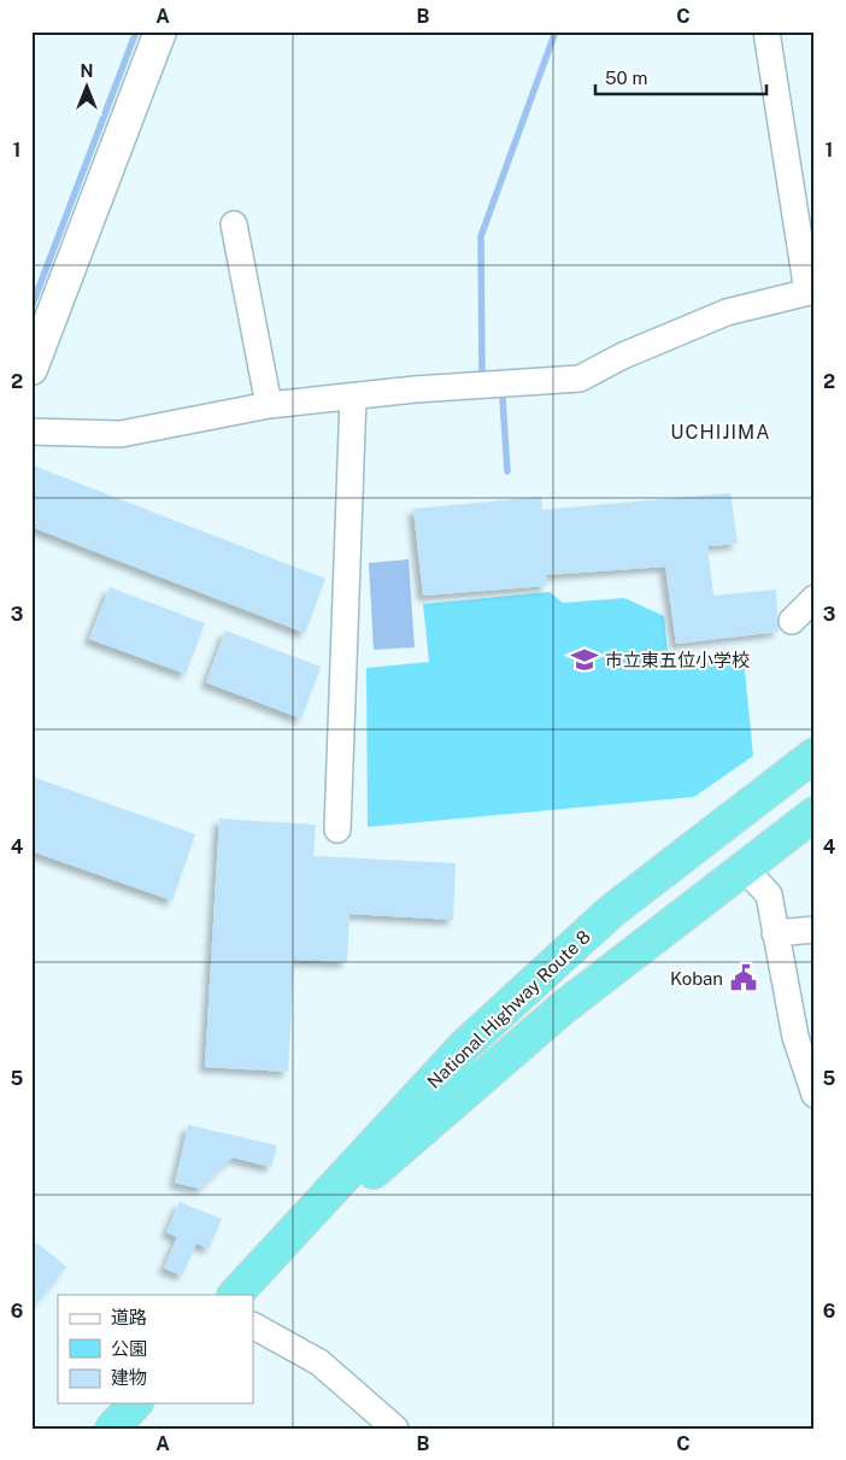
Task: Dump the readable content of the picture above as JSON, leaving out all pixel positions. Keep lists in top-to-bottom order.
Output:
{
  "streets": {
    "highway": ["National Highway Route 8"]
  },
  "districts": ["UCHIJIMA"],
  "places": {
    "school or university": ["市立東五位小学校"],
    "public building": ["Koban"]
  },
  "legend": ["道路", "公園", "建物"],
  "scale_bar": "50 m",
  "north": "top",
  "grid": {
    "columns": ["A", "B", "C"],
    "rows": [
      "1",
      "2",
      "3",
      "4",
      "5",
      "6"
    ]
  }
}
